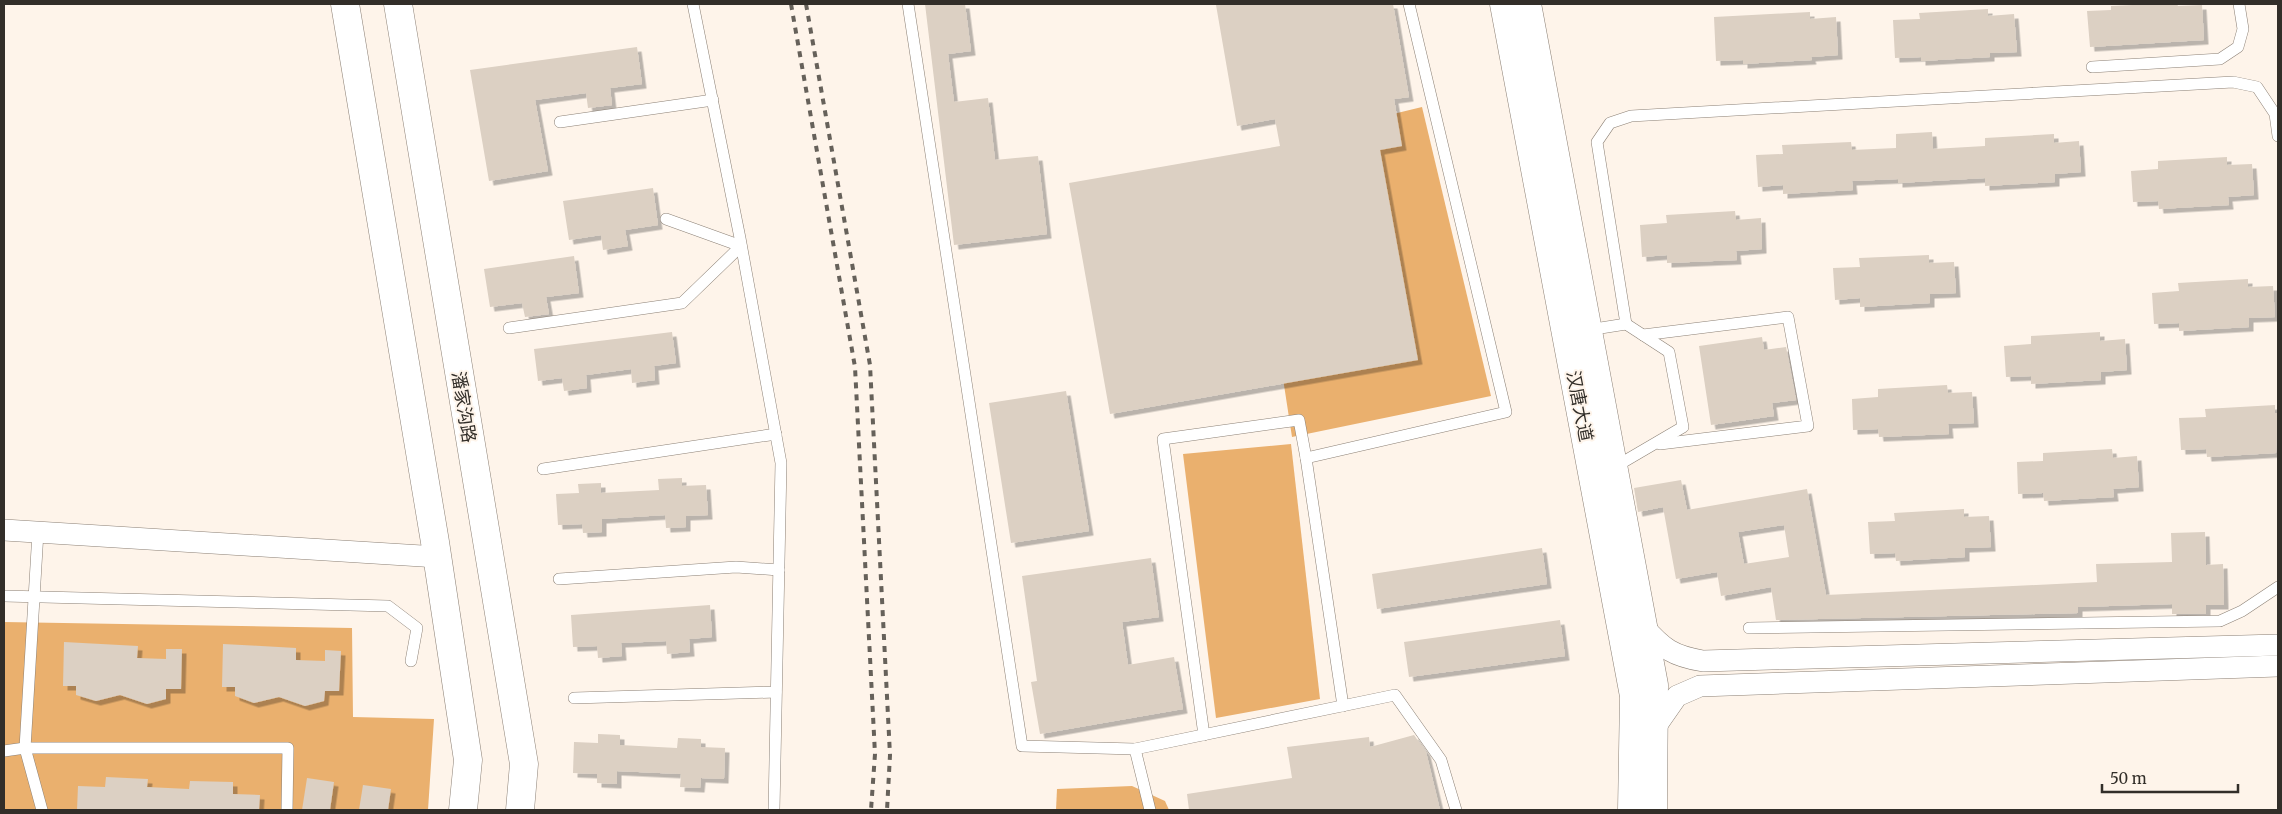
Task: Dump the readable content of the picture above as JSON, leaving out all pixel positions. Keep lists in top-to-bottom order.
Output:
{
  "streets": {
    "street": ["汉唐大道", "潘家沟路"]
  },
  "scale_bar": "50 m"
}
